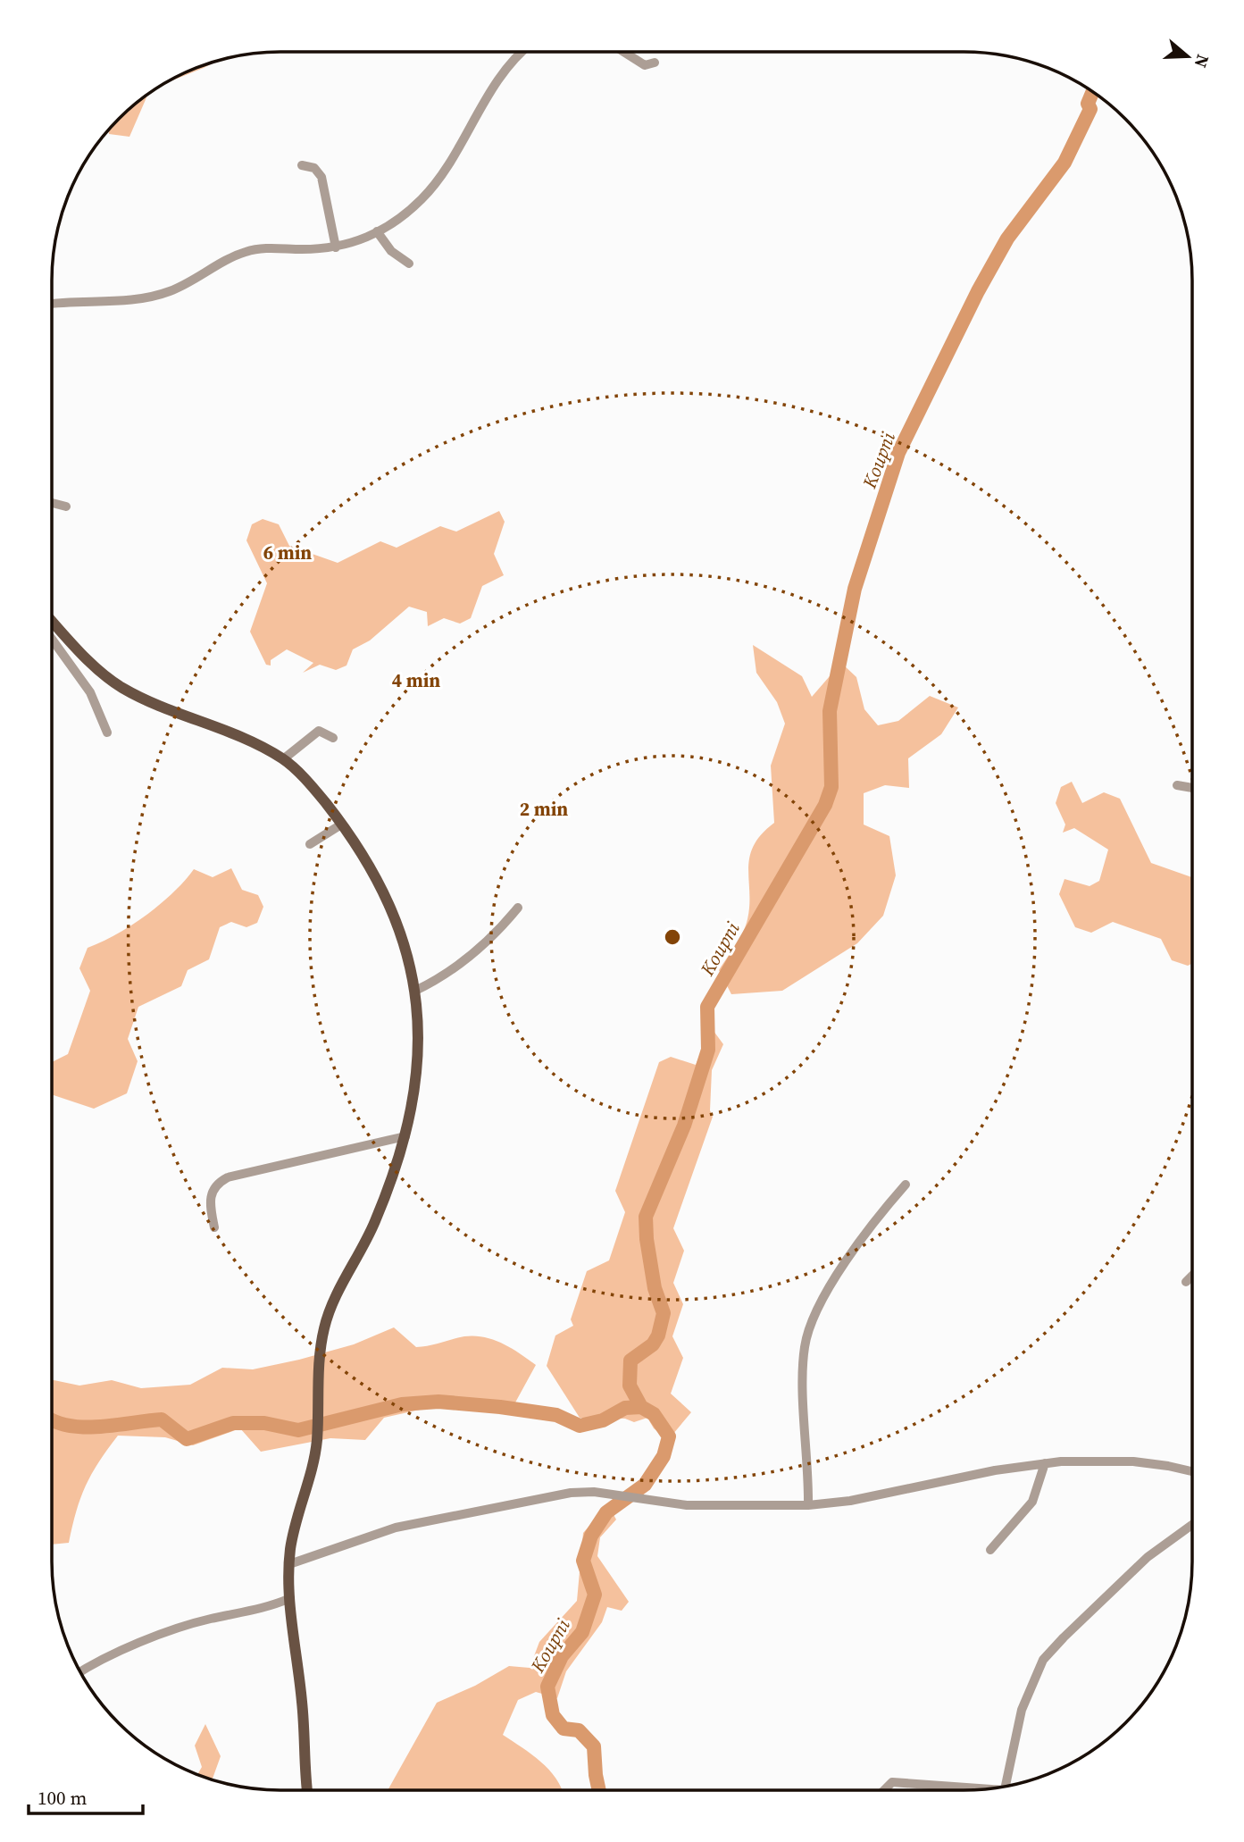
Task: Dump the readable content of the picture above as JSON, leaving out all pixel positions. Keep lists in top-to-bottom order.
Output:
{
  "water": ["Koupni"],
  "scale_bar": "100 m",
  "north": "right",
  "rings": ["6 min", "4 min", "2 min"]
}
